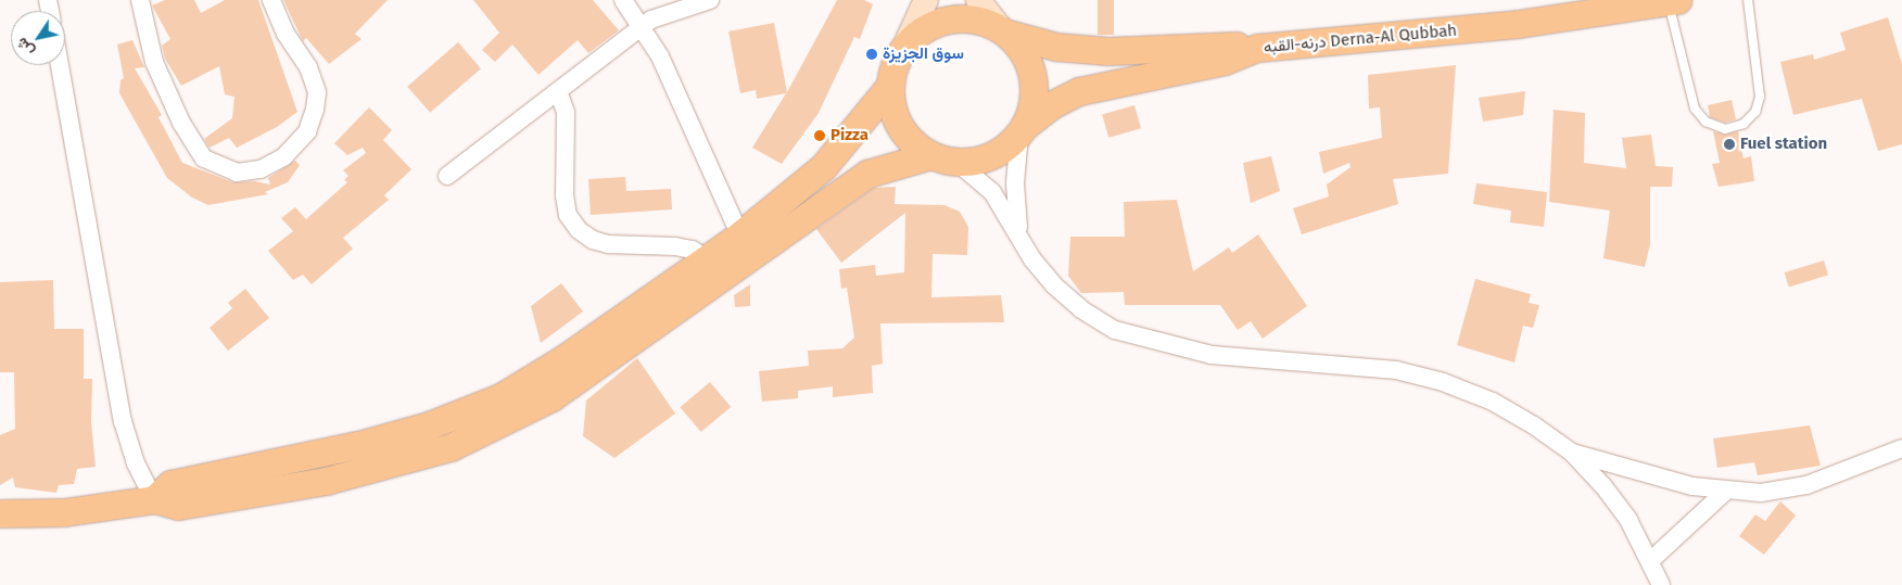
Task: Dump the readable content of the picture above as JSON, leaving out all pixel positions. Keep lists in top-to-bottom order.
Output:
{
  "streets": {
    "main road": ["درنه-القبه Derna-Al Qubbah"]
  },
  "places": ["سوق الجزيزة", "Pizza", "Fuel station"],
  "north": "bottom left"
}
